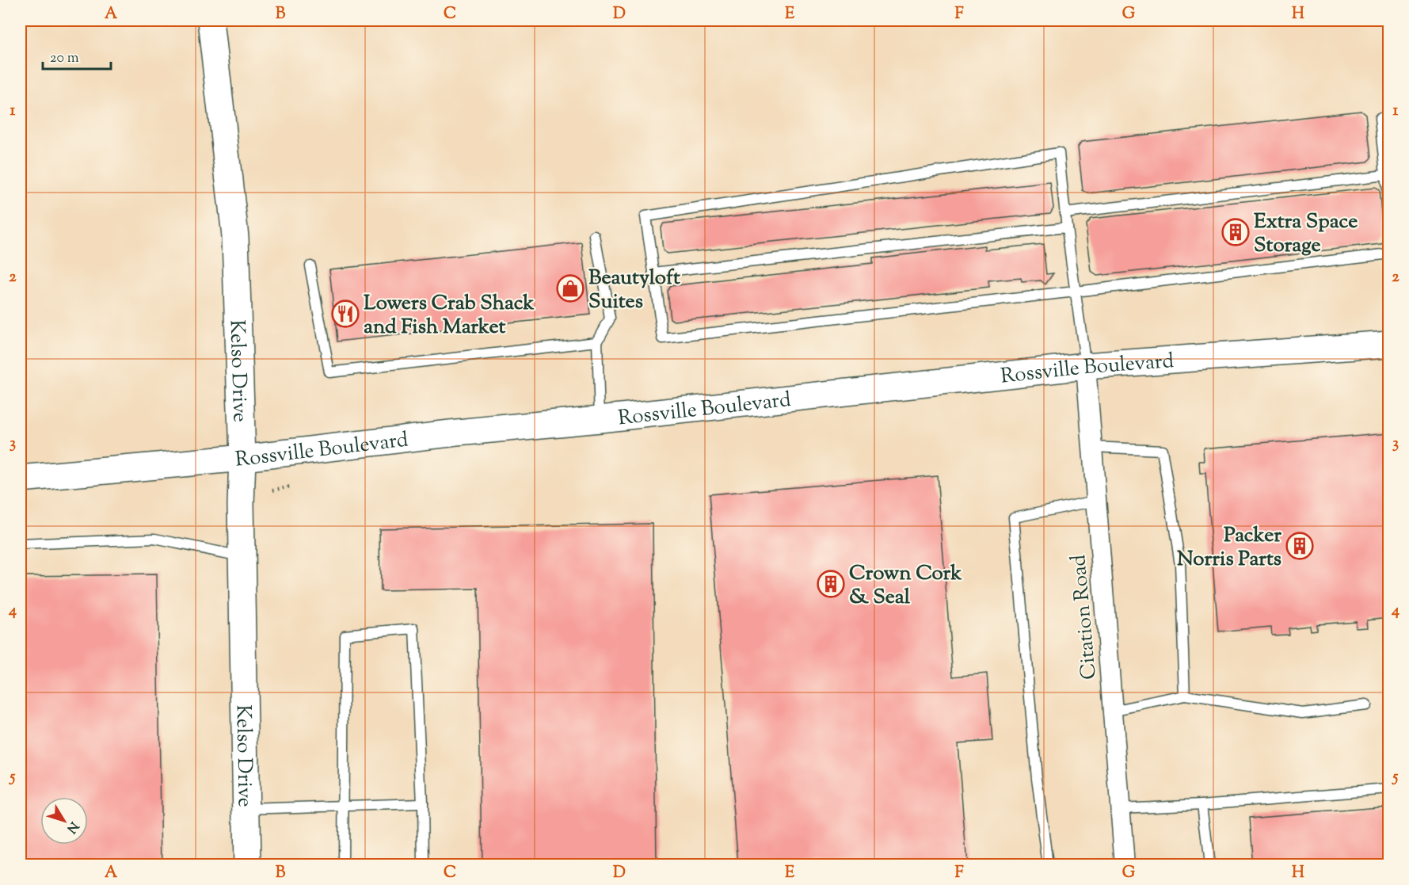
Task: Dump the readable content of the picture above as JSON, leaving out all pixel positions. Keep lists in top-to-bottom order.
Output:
{
  "streets": {
    "main road": ["Rossville Boulevard", "Kelso Drive"],
    "street": ["Citation Road"]
  },
  "crossings": [
    ["Rossville Boulevard", "Kelso Drive"],
    ["Rossville Boulevard", "Citation Road"]
  ],
  "places": {
    "building": ["Extra Space Storage", "Packer Norris Parts", "Crown Cork & Seal"],
    "shop": ["Beautyloft Suites"],
    "restaurant": ["Lowers Crab Shack and Fish Market"]
  },
  "scale_bar": "20 m",
  "north": "bottom right",
  "grid": {
    "columns": [
      "A",
      "B",
      "C",
      "D",
      "E",
      "F",
      "G",
      "H"
    ],
    "rows": [
      "1",
      "2",
      "3",
      "4",
      "5"
    ]
  }
}
